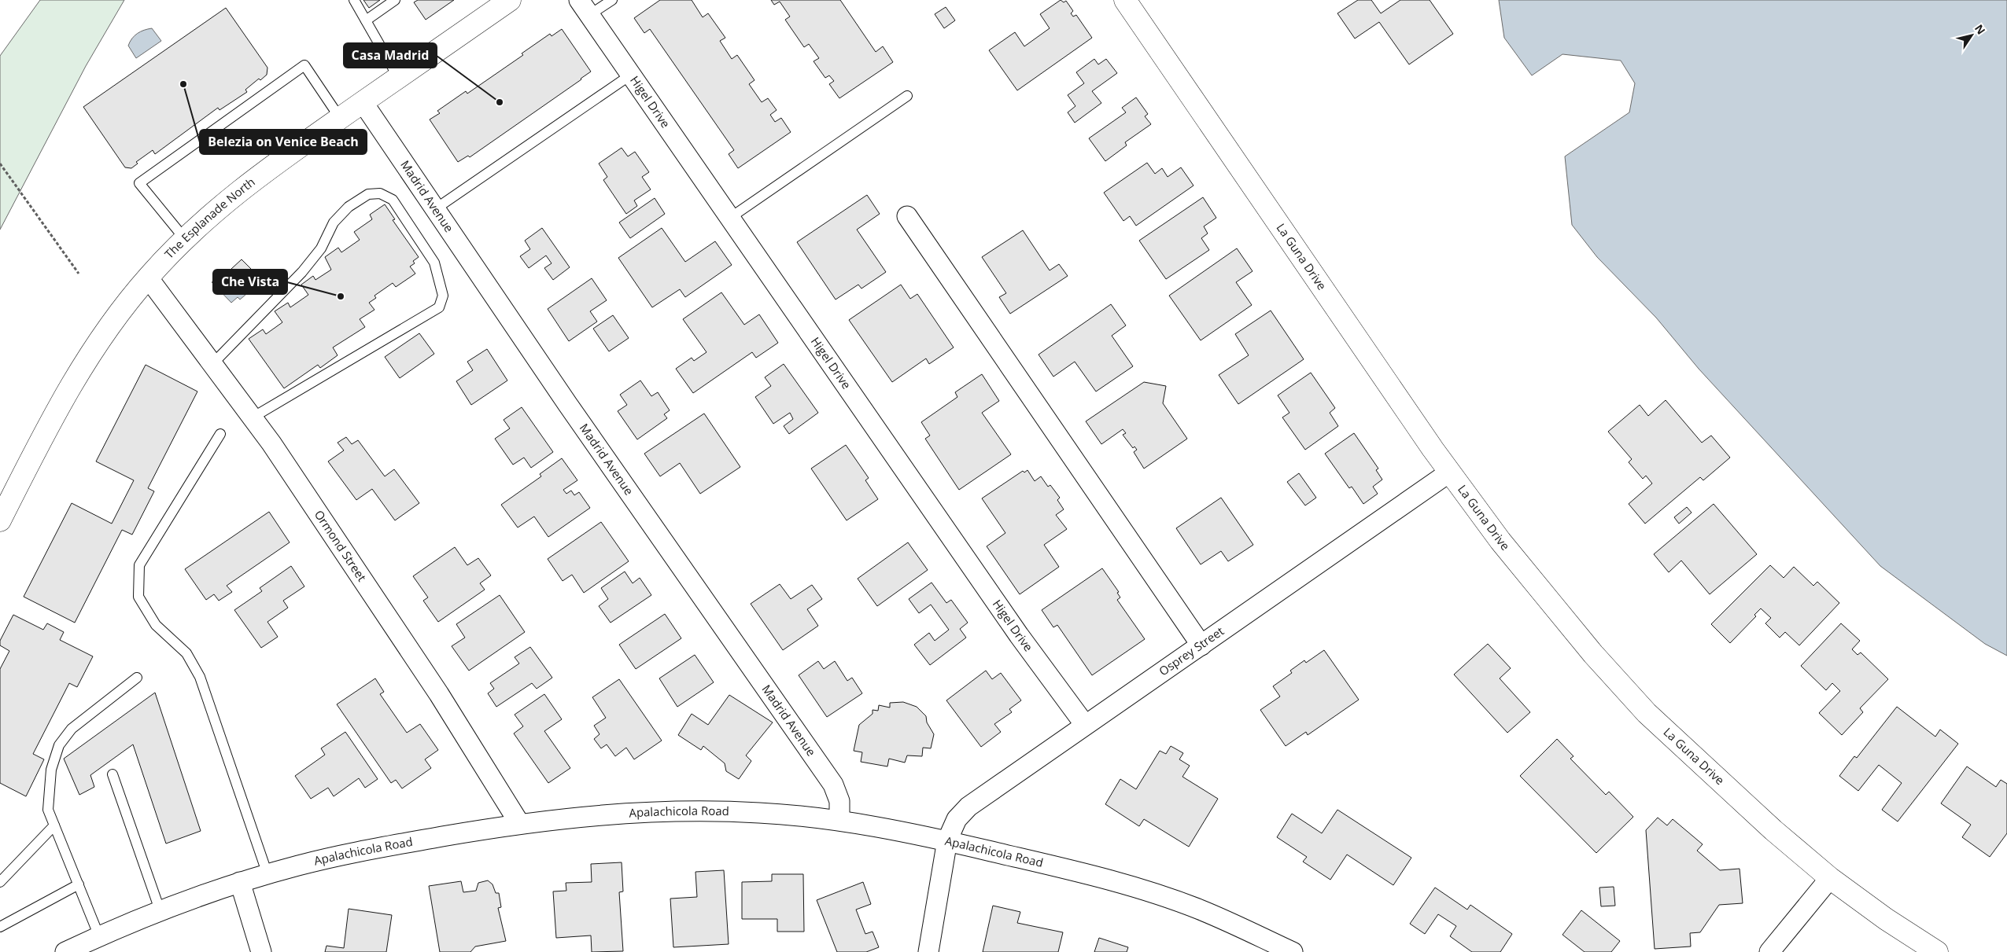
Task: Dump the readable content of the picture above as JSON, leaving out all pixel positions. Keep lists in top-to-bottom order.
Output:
{
  "streets": {
    "street": [
      "Higel Drive",
      "Madrid Avenue",
      "The Esplanade North",
      "La Guna Drive",
      "Ormond Street",
      "Osprey Street",
      "Apalachicola Road"
    ]
  },
  "crossings": [
    ["Higel Drive", "Osprey Street"],
    ["Madrid Avenue", "The Esplanade North"],
    ["Madrid Avenue", "Apalachicola Road"],
    ["The Esplanade North", "Ormond Street"],
    ["La Guna Drive", "Osprey Street"],
    ["Ormond Street", "Apalachicola Road"],
    ["Osprey Street", "Apalachicola Road"]
  ],
  "places": ["Belezia on Venice Beach", "Casa Madrid", "Che Vista"],
  "north": "top right"
}
